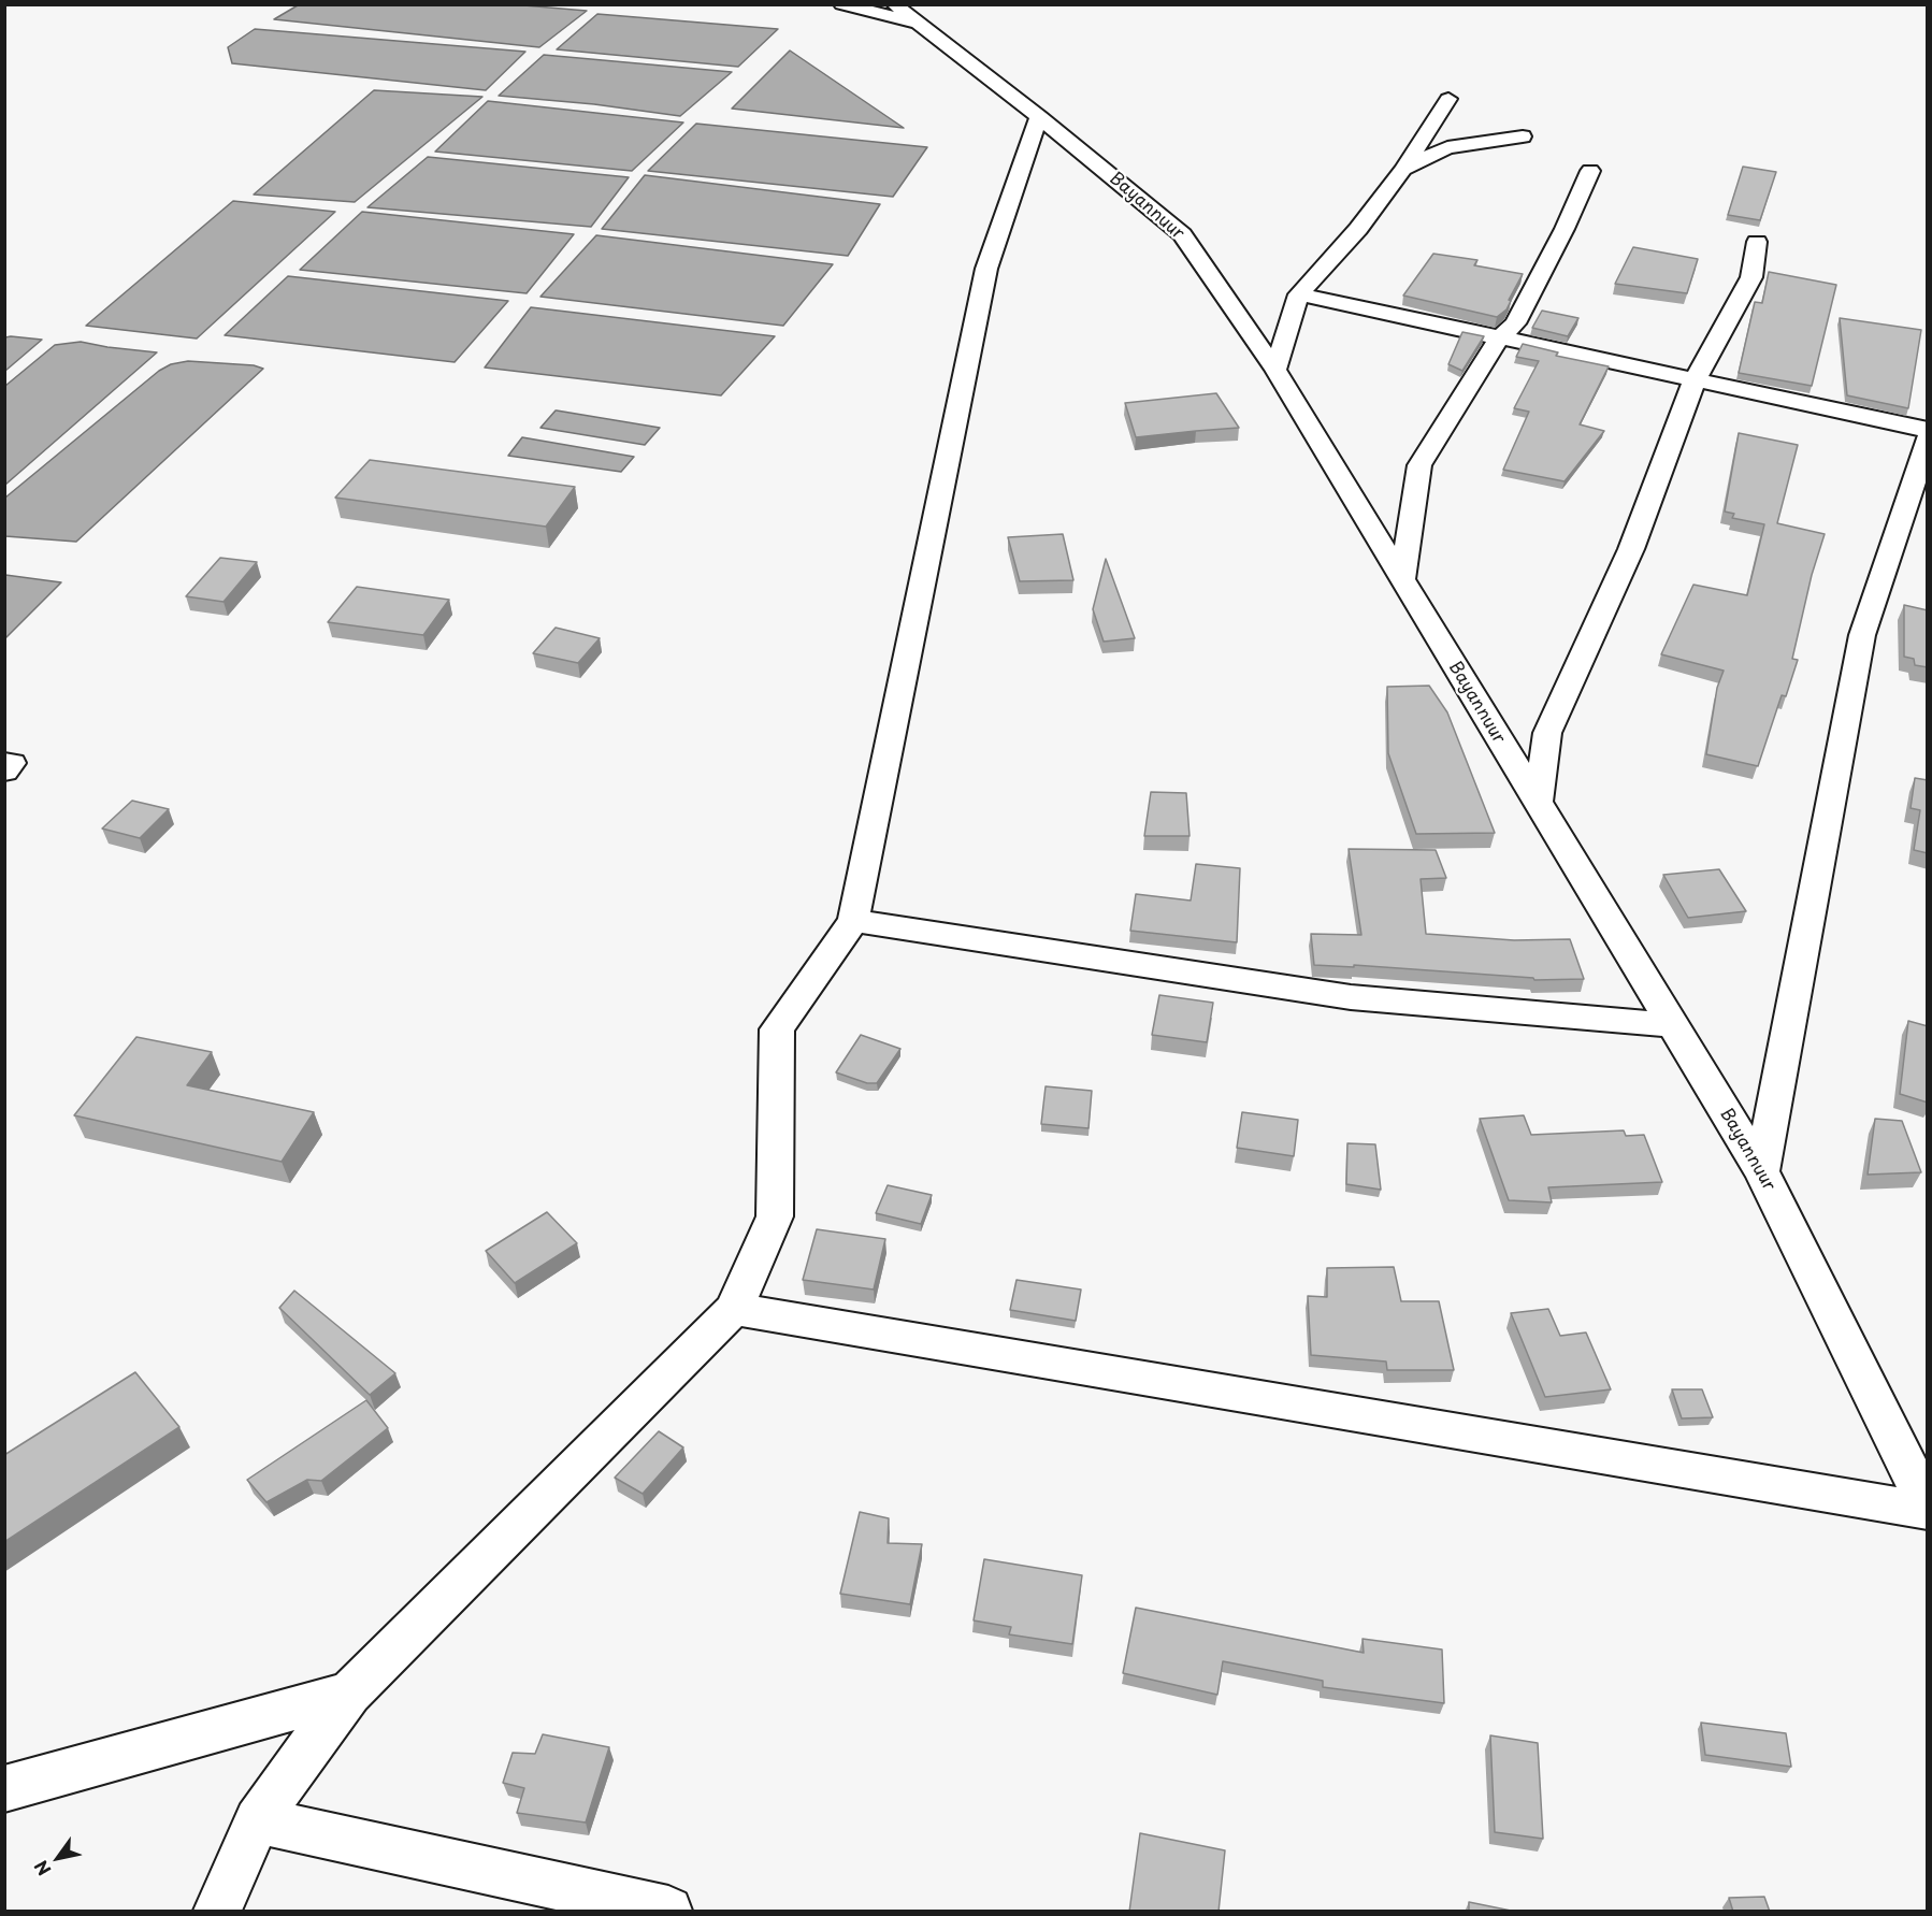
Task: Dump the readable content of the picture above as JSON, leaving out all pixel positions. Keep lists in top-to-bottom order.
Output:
{
  "streets": {
    "street": ["Bayannuur"]
  },
  "north": "bottom left"
}
